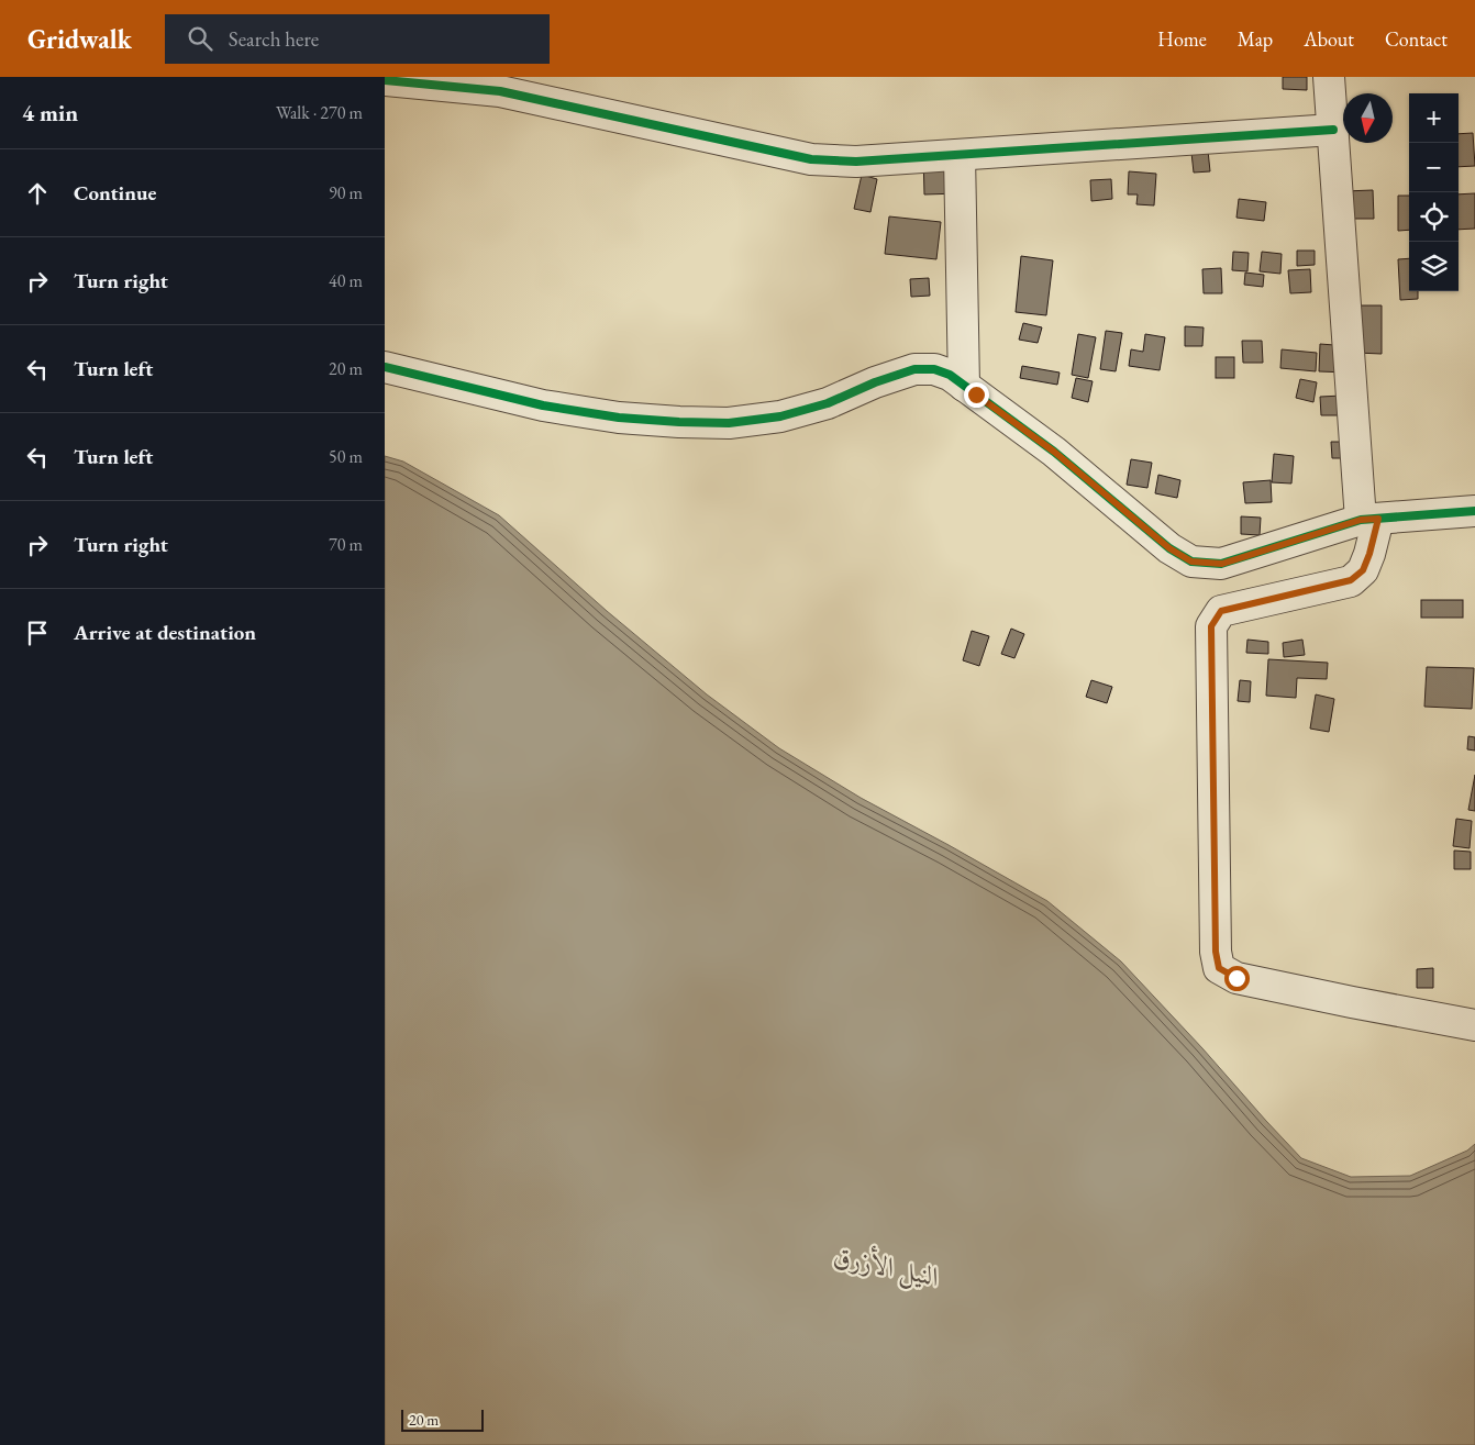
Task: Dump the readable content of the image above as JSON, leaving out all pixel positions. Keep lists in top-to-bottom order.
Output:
{
  "water": ["النيل الأزرق"],
  "scale_bar": "20 m",
  "north": "bottom",
  "page": {
    "header": "Gridwalk",
    "search": "Search here",
    "nav": [
      "Home",
      "Map",
      "About",
      "Contact"
    ],
    "heading": ["4 min", "Walk · 270 m"],
    "map_buttons": ["+", "−"],
    "list": [
      ["Continue", "90 m"],
      ["Turn right", "40 m"],
      ["Turn left", "20 m"],
      ["Turn left", "50 m"],
      ["Turn right", "70 m"],
      "Arrive at destination"
    ],
    "scale": "20 m"
  }
}
